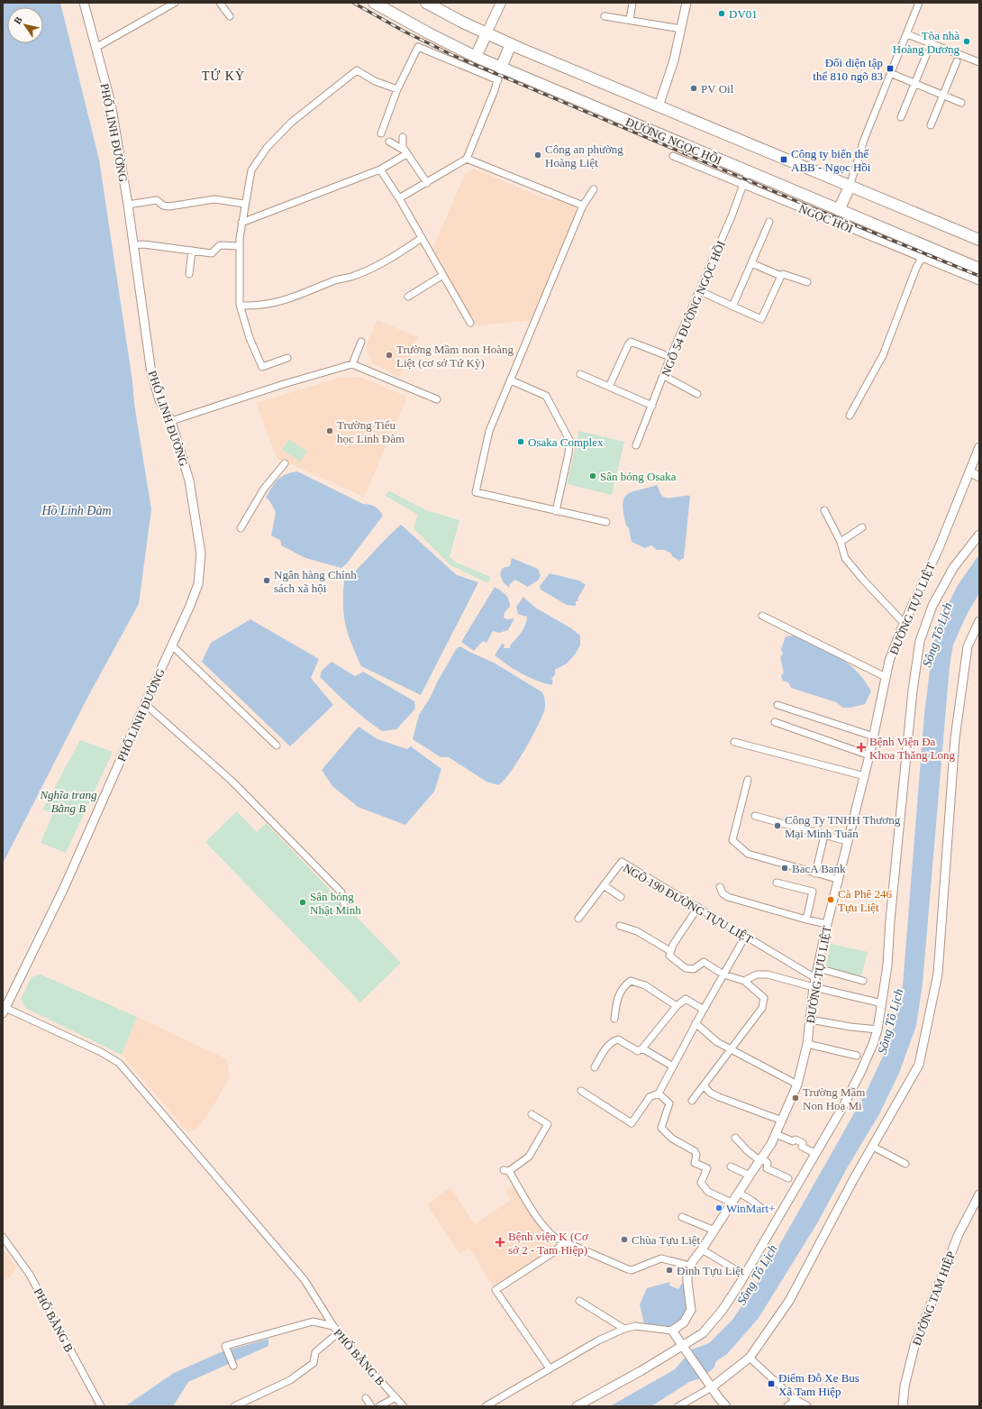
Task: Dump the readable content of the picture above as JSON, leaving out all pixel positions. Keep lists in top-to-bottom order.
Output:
{
  "streets": {
    "highway": ["ĐƯỜNG NGỌC HỒI"],
    "street": [
      "PHỐ LINH ĐƯỜNG",
      "NGỌC HỒI",
      "NGÕ 54 ĐƯỜNG NGỌC HỒI",
      "ĐƯỜNG TỰU LIỆT",
      "NGÕ 190 ĐƯỜNG TỰU LIỆT",
      "ĐƯỜNG TAM HIỆP",
      "PHỐ BẰNG B"
    ]
  },
  "crossings": [
    ["ĐƯỜNG NGỌC HỒI", "NGÕ 54 ĐƯỜNG NGỌC HỒI"],
    ["NGỌC HỒI", "NGÕ 54 ĐƯỜNG NGỌC HỒI"],
    ["ĐƯỜNG TỰU LIỆT", "NGÕ 190 ĐƯỜNG TỰU LIỆT"]
  ],
  "districts": ["TỨ KỲ"],
  "water": ["Hồ Linh Đàm", "Sông Tô Lịch"],
  "parks": ["Nghĩa trang Bằng B"],
  "places": {
    "other": [
      "DV01",
      "Tòa nhà Hoàng Dương",
      "PV Oil",
      "Công an phường Hoàng Liệt",
      "Trường Mầm non Hoàng Liệt (cơ sở Tứ Kỳ)",
      "Trường Tiểu học Linh Đàm",
      "Osaka Complex",
      "Sân bóng Osaka",
      "Ngân hàng Chính sách xã hội",
      "Công Ty TNHH Thương Mại Minh Tuấn",
      "BacA Bank",
      "Cà Phê 246 Tựu Liệt",
      "Sân bóng Nhật Minh",
      "Trường Mầm Non Hoạ Mi",
      "WinMart+",
      "Chùa Tựu Liệt",
      "Đình Tựu Liệt"
    ],
    "transit": ["Đối diện tập thể 810 ngõ 83", "Công ty biến thế ABB - Ngọc Hồi", "Điểm Đỗ Xe Bus Xã Tam Hiệp"],
    "health": ["Bệnh Viện Đa Khoa Thăng Long", "Bệnh viện K (Cơ sở 2 - Tam Hiệp)"]
  },
  "north": "top left"
}
